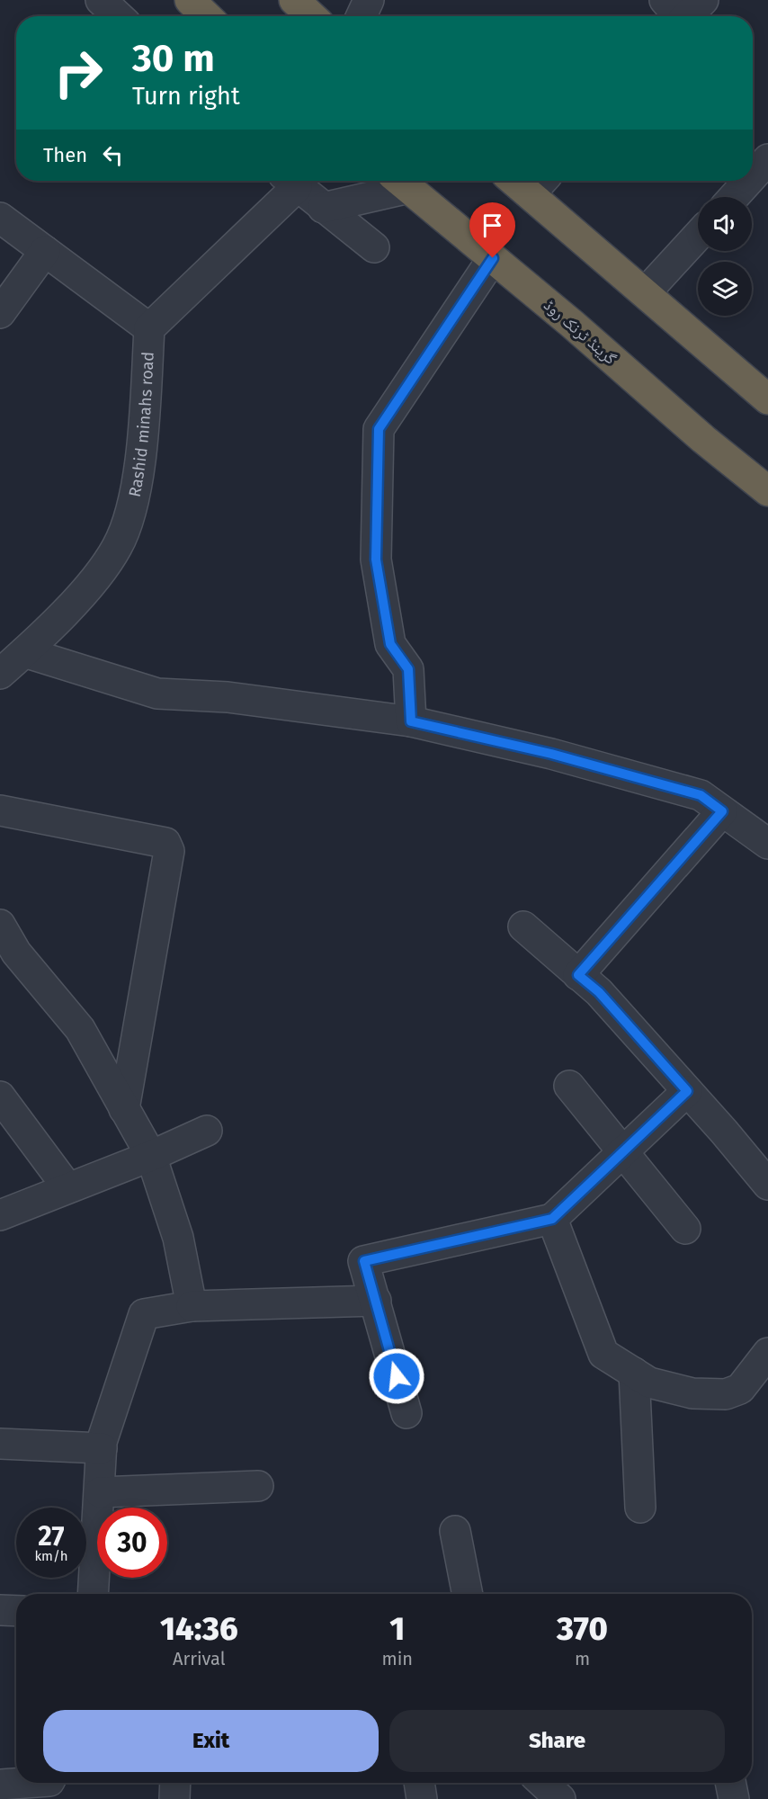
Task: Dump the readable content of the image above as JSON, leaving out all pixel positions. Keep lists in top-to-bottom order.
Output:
{
  "streets": {
    "highway": ["گرینڈ ٹرنک روڈ"],
    "street": ["Rashid minahs road"]
  },
  "page": {
    "turn": ["30 m", "Turn right"],
    "then": "Then",
    "speed": "27 km/h",
    "limit": "30",
    "eta": [
      "14:36",
      "Arrival",
      "1",
      "min",
      "370",
      "m"
    ],
    "buttons": ["Exit", "Share"]
  }
}
